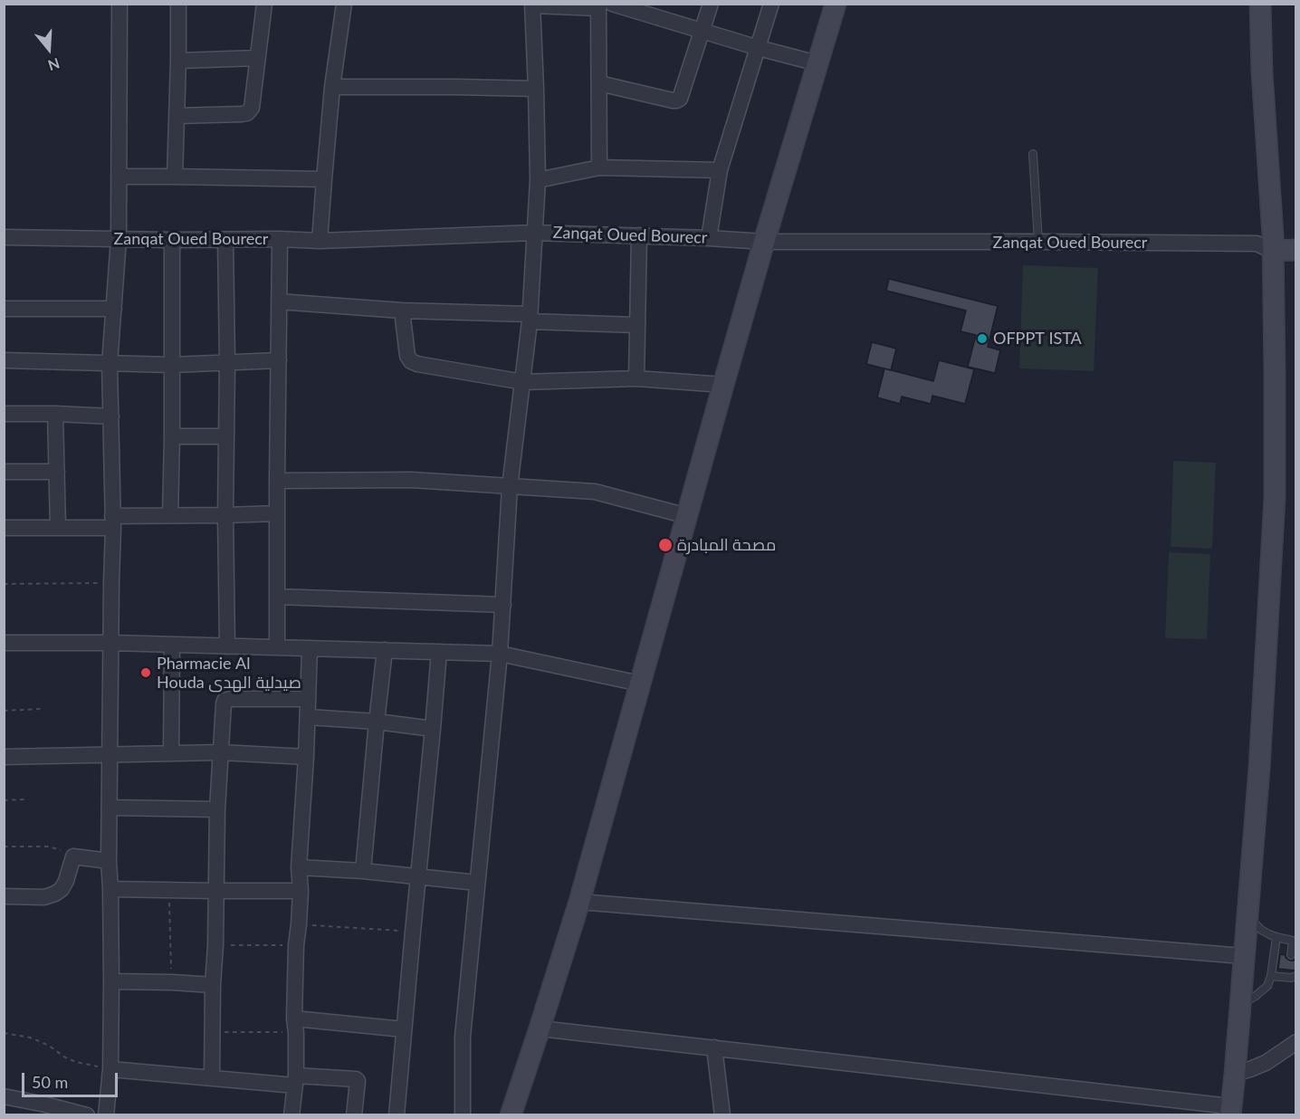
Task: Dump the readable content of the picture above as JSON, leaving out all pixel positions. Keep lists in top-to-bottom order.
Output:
{
  "streets": {
    "street": ["Zanqat Oued Bourecr"]
  },
  "places": ["OFPPT ISTA", "مصحة المبادرة", "Pharmacie Al Houda صيدلية الهدى"],
  "scale_bar": "50 m",
  "north": "bottom"
}
